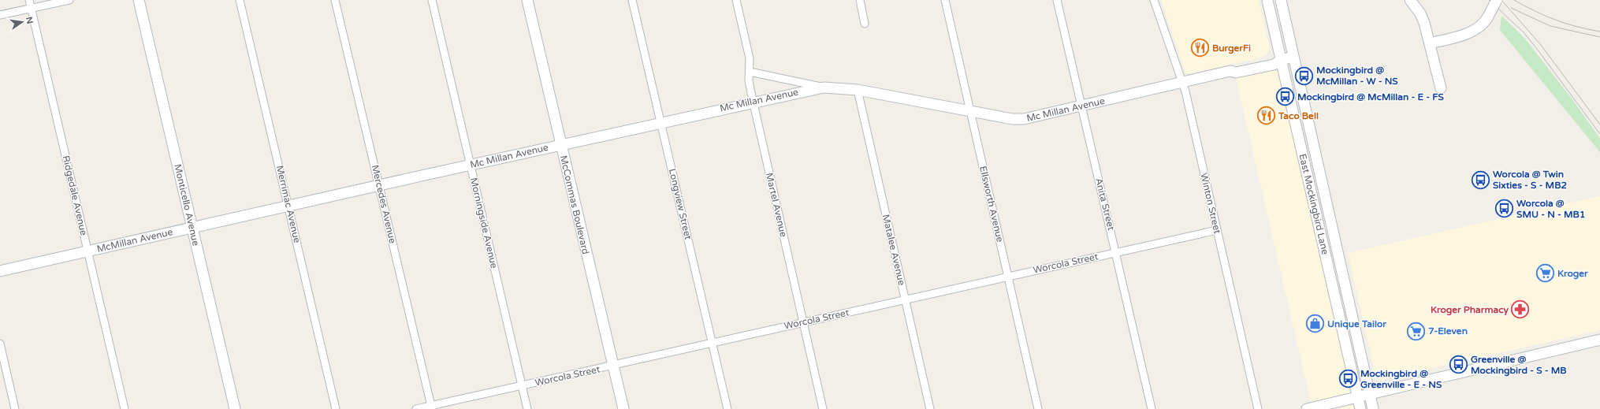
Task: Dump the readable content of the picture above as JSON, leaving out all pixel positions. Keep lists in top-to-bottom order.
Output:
{
  "streets": {
    "street": [
      "Mc Millan Avenue",
      "Ridgedale Avenue",
      "Winton Street",
      "Merrimac Avenue",
      "Mercedes Avenue",
      "Longview Street",
      "Ellsworth Avenue",
      "Anita Street",
      "East Mockingbird Lane",
      "Monticello Avenue",
      "McCommas Boulevard",
      "Martel Avenue",
      "Morningside Avenue",
      "McMillan Avenue",
      "Matalee Avenue",
      "Worcola Street"
    ]
  },
  "crossings": [
    ["Mc Millan Avenue", "Winton Street"],
    ["Mc Millan Avenue", "Merrimac Avenue"],
    ["Mc Millan Avenue", "Mercedes Avenue"],
    ["Mc Millan Avenue", "Longview Street"],
    ["Mc Millan Avenue", "Ellsworth Avenue"],
    ["Mc Millan Avenue", "Anita Street"],
    ["Mc Millan Avenue", "East Mockingbird Lane"],
    ["Mc Millan Avenue", "McCommas Boulevard"],
    ["Mc Millan Avenue", "Martel Avenue"],
    ["Mc Millan Avenue", "Morningside Avenue"],
    ["Mc Millan Avenue", "McMillan Avenue"],
    ["Mc Millan Avenue", "Matalee Avenue"],
    ["Ridgedale Avenue", "McMillan Avenue"],
    ["Winton Street", "Worcola Street"],
    ["Merrimac Avenue", "McMillan Avenue"],
    ["Mercedes Avenue", "Worcola Street"],
    ["Longview Street", "Worcola Street"],
    ["Ellsworth Avenue", "Worcola Street"],
    ["Anita Street", "Worcola Street"],
    ["Monticello Avenue", "McMillan Avenue"],
    ["McCommas Boulevard", "Worcola Street"],
    ["Martel Avenue", "Worcola Street"],
    ["Morningside Avenue", "Worcola Street"],
    ["Matalee Avenue", "Worcola Street"]
  ],
  "places": {
    "restaurant": ["BurgerFi", "Taco Bell"],
    "bus stop": [
      "Mockingbird @ McMillan - W - NS",
      "Mockingbird @ McMillan - E - FS",
      "Worcola @ Twin Sixties - S - MB2",
      "Worcola @ SMU - N - MB1",
      "Greenville @ Mockingbird - S - MB",
      "Mockingbird @ Greenville - E - NS"
    ],
    "supermarket": ["Kroger", "7-Eleven"],
    "pharmacy": ["Kroger Pharmacy"],
    "shop": ["Unique Tailor"]
  },
  "north": "right"
}
